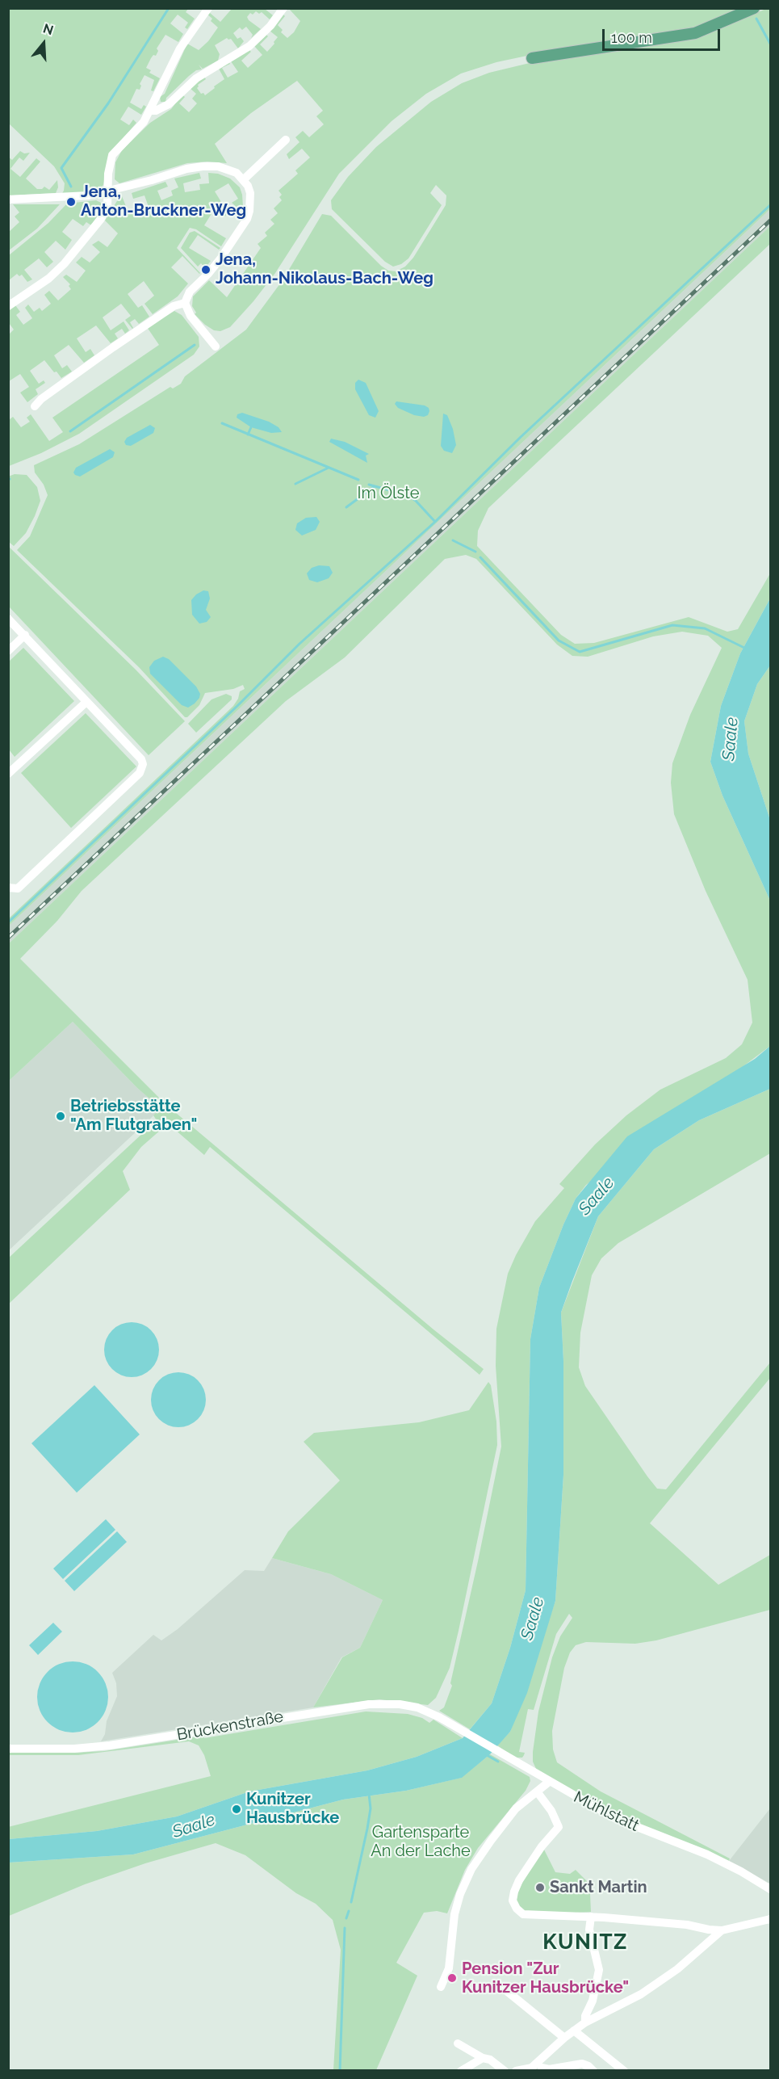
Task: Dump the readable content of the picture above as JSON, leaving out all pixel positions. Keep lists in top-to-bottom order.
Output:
{
  "streets": {
    "street": ["Brückenstraße", "Mühlstatt"]
  },
  "crossings": [
    ["Brückenstraße", "Mühlstatt"]
  ],
  "districts": ["KUNITZ"],
  "water": ["Saale"],
  "parks": ["Im Ölste", "Gartensparte An der Lache"],
  "places": [
    "Jena, Anton-Bruckner-Weg",
    "Jena, Johann-Nikolaus-Bach-Weg",
    "Betriebsstätte \"Am Flutgraben\"",
    "Kunitzer Hausbrücke",
    "Sankt Martin",
    "Pension \"Zur Kunitzer Hausbrücke\""
  ],
  "scale_bar": "100 m",
  "north": "top"
}
